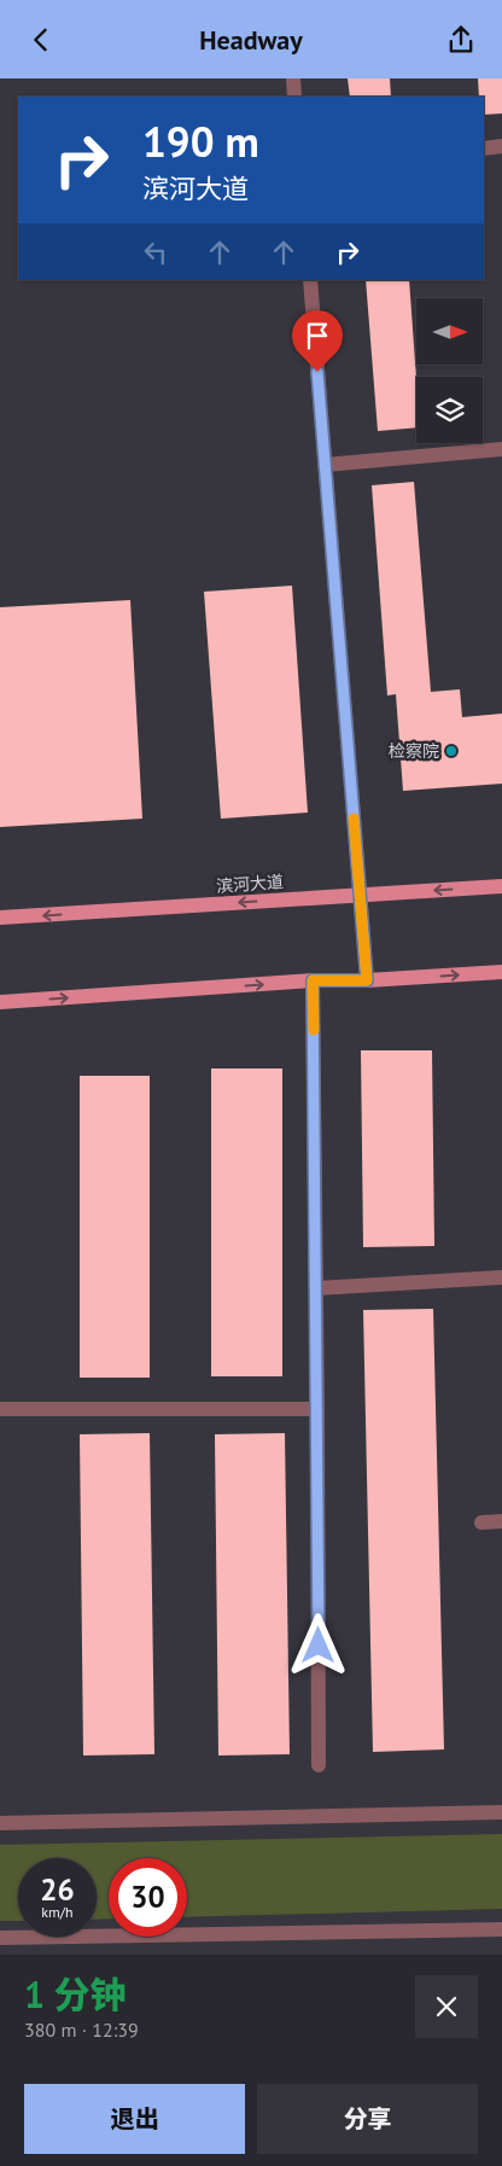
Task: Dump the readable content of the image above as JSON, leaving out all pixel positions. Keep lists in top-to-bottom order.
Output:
{
  "streets": {
    "main road": ["滨河大道"]
  },
  "places": ["检察院"],
  "north": "right",
  "page": {
    "header": "Headway",
    "turn": ["190 m", "滨河大道"],
    "speed": "26 km/h",
    "limit": "30",
    "heading": ["1 分钟", "380 m · 12:39"],
    "buttons": ["退出", "分享"]
  }
}
